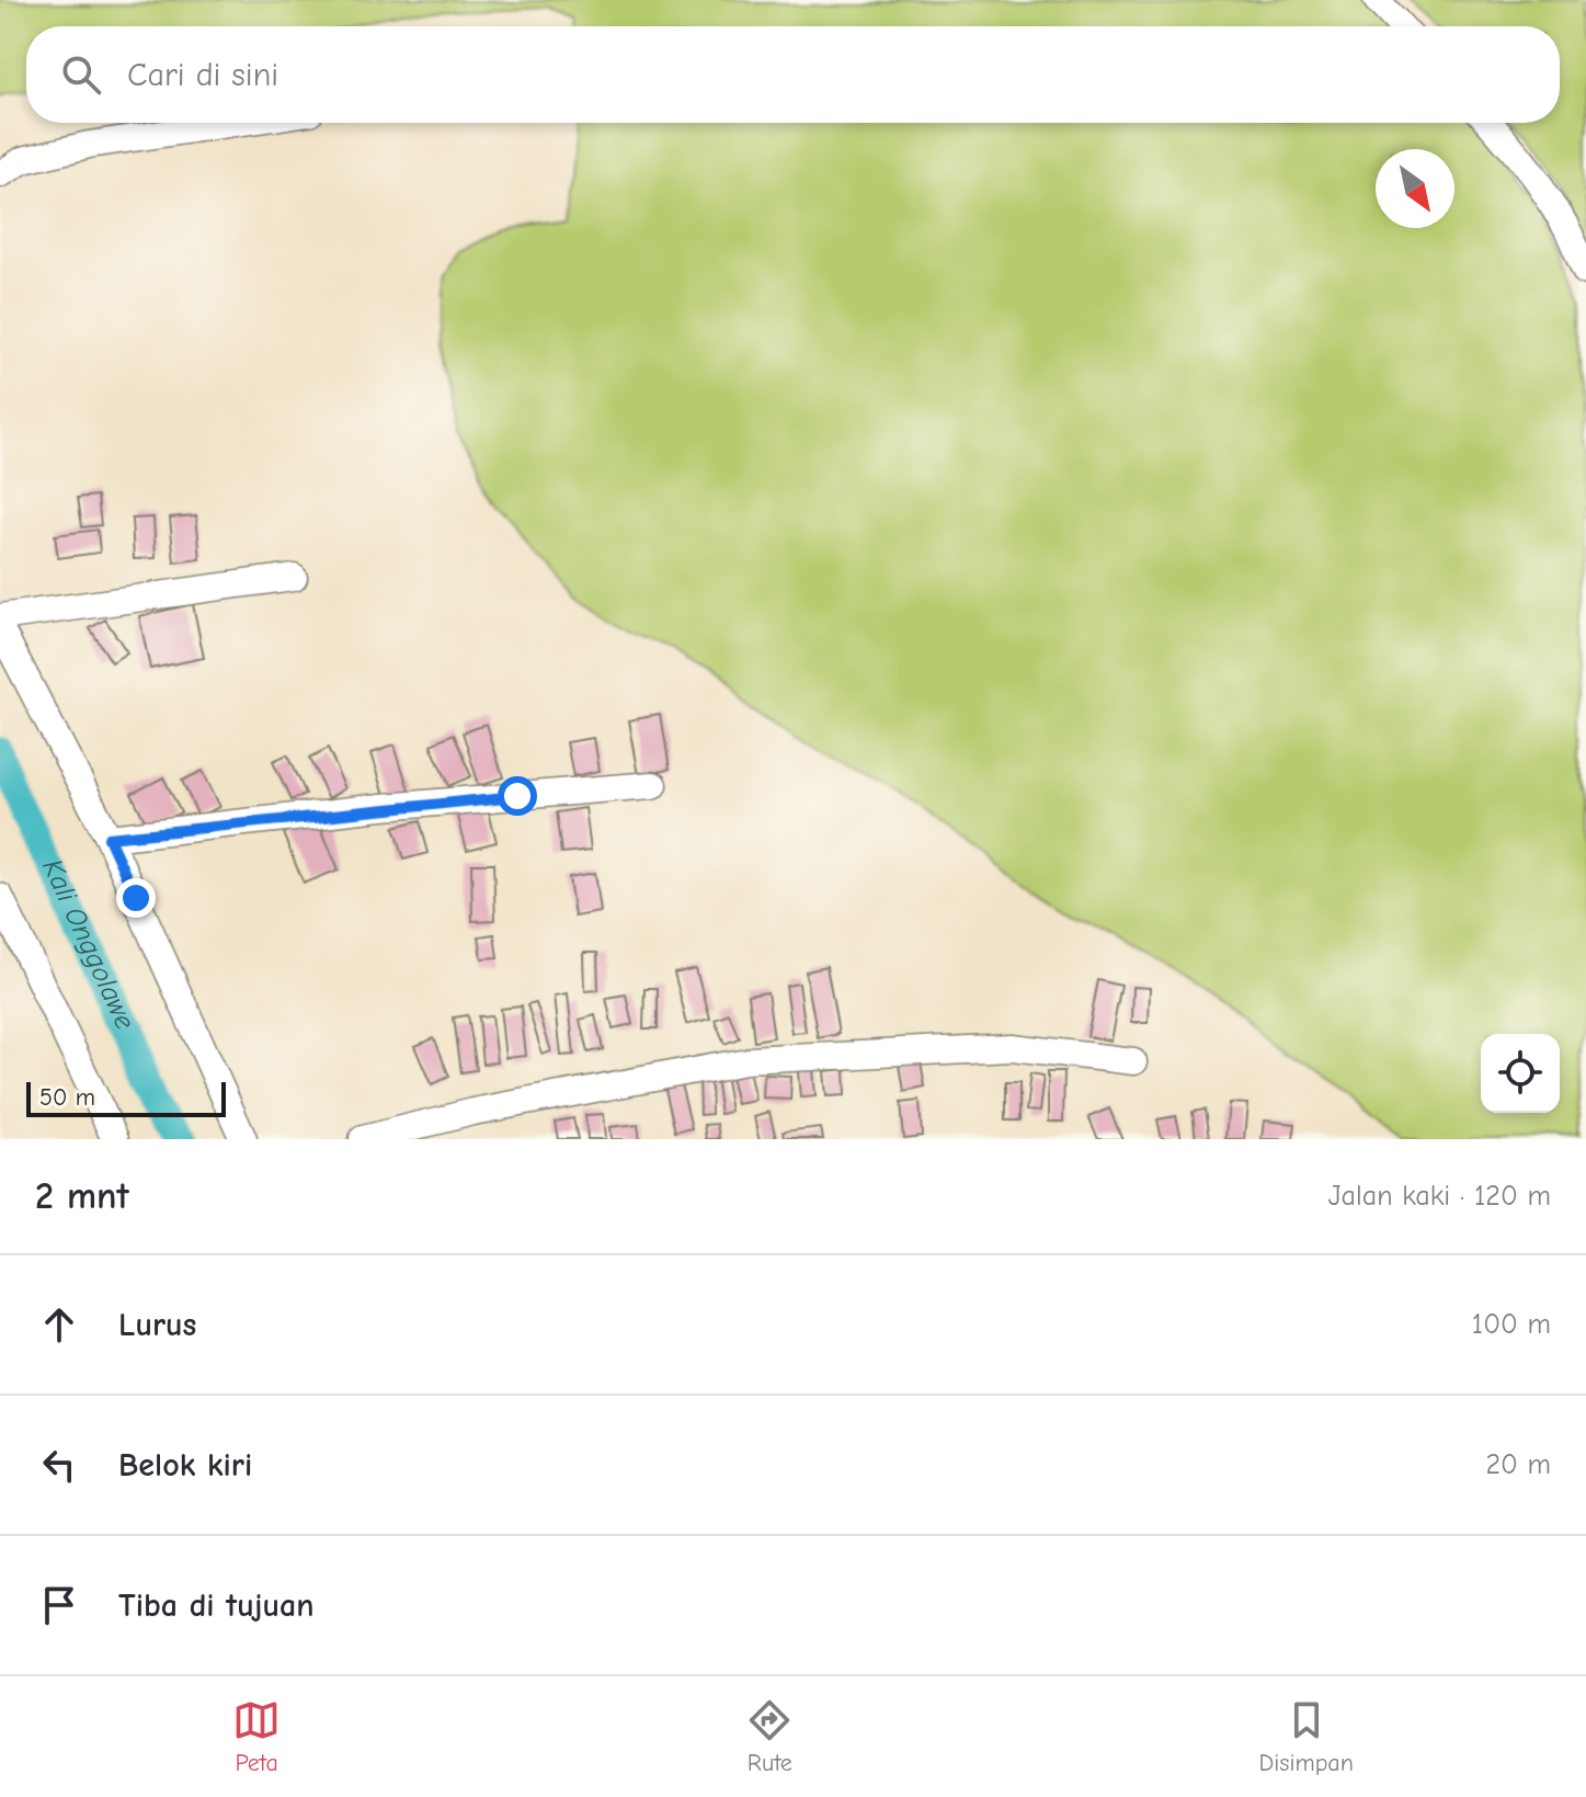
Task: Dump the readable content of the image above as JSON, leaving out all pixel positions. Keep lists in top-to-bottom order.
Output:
{
  "water": ["Kali Onggolawe"],
  "scale_bar": "50 m",
  "north": "bottom right",
  "page": {
    "search": "Cari di sini",
    "scale": "50 m",
    "heading": ["2 mnt", "Jalan kaki · 120 m"],
    "list": [
      ["Lurus", "100 m"],
      ["Belok kiri", "20 m"],
      "Tiba di tujuan"
    ],
    "nav": ["Peta", "Rute", "Disimpan"]
  }
}
